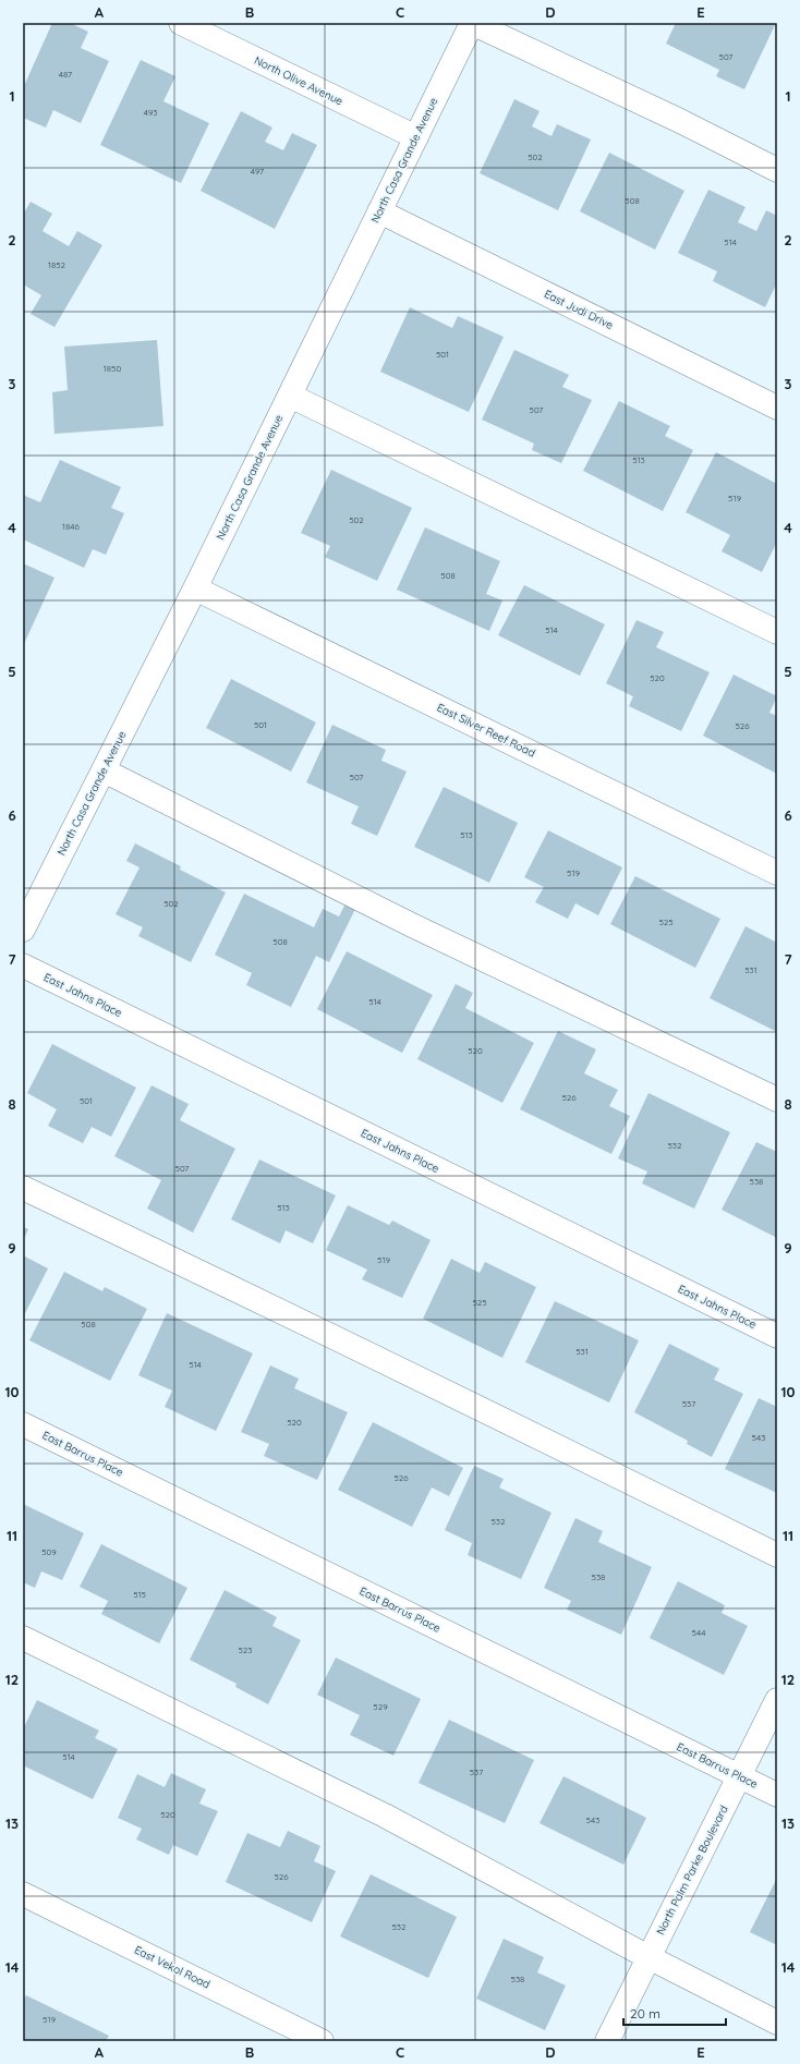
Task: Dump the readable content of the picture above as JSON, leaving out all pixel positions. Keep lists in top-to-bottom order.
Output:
{
  "streets": {
    "street": [
      "North Olive Avenue",
      "North Casa Grande Avenue",
      "East Judi Drive",
      "East Silver Reef Road",
      "East Jahns Place",
      "East Barrus Place",
      "North Palm Parke Boulevard",
      "East Vekol Road"
    ]
  },
  "crossings": [
    ["North Olive Avenue", "North Casa Grande Avenue"],
    ["North Casa Grande Avenue", "East Judi Drive"],
    ["North Casa Grande Avenue", "East Silver Reef Road"],
    ["East Barrus Place", "North Palm Parke Boulevard"]
  ],
  "house_numbers": [
    "507",
    "487",
    "493",
    "502",
    "497",
    "508",
    "514",
    "1852",
    "501",
    "1850",
    "507",
    "513",
    "519",
    "502",
    "1846",
    "508",
    "514",
    "520",
    "501",
    "526",
    "507",
    "513",
    "519",
    "502",
    "525",
    "508",
    "531",
    "514",
    "520",
    "526",
    "501",
    "532",
    "507",
    "538",
    "513",
    "519",
    "525",
    "508",
    "531",
    "514",
    "537",
    "520",
    "543",
    "526",
    "532",
    "509",
    "538",
    "515",
    "544",
    "523",
    "529",
    "514",
    "537",
    "520",
    "543",
    "526",
    "532",
    "538",
    "519"
  ],
  "scale_bar": "20 m",
  "grid": {
    "columns": [
      "A",
      "B",
      "C",
      "D",
      "E"
    ],
    "rows": [
      "1",
      "2",
      "3",
      "4",
      "5",
      "6",
      "7",
      "8",
      "9",
      "10",
      "11",
      "12",
      "13",
      "14"
    ]
  }
}
